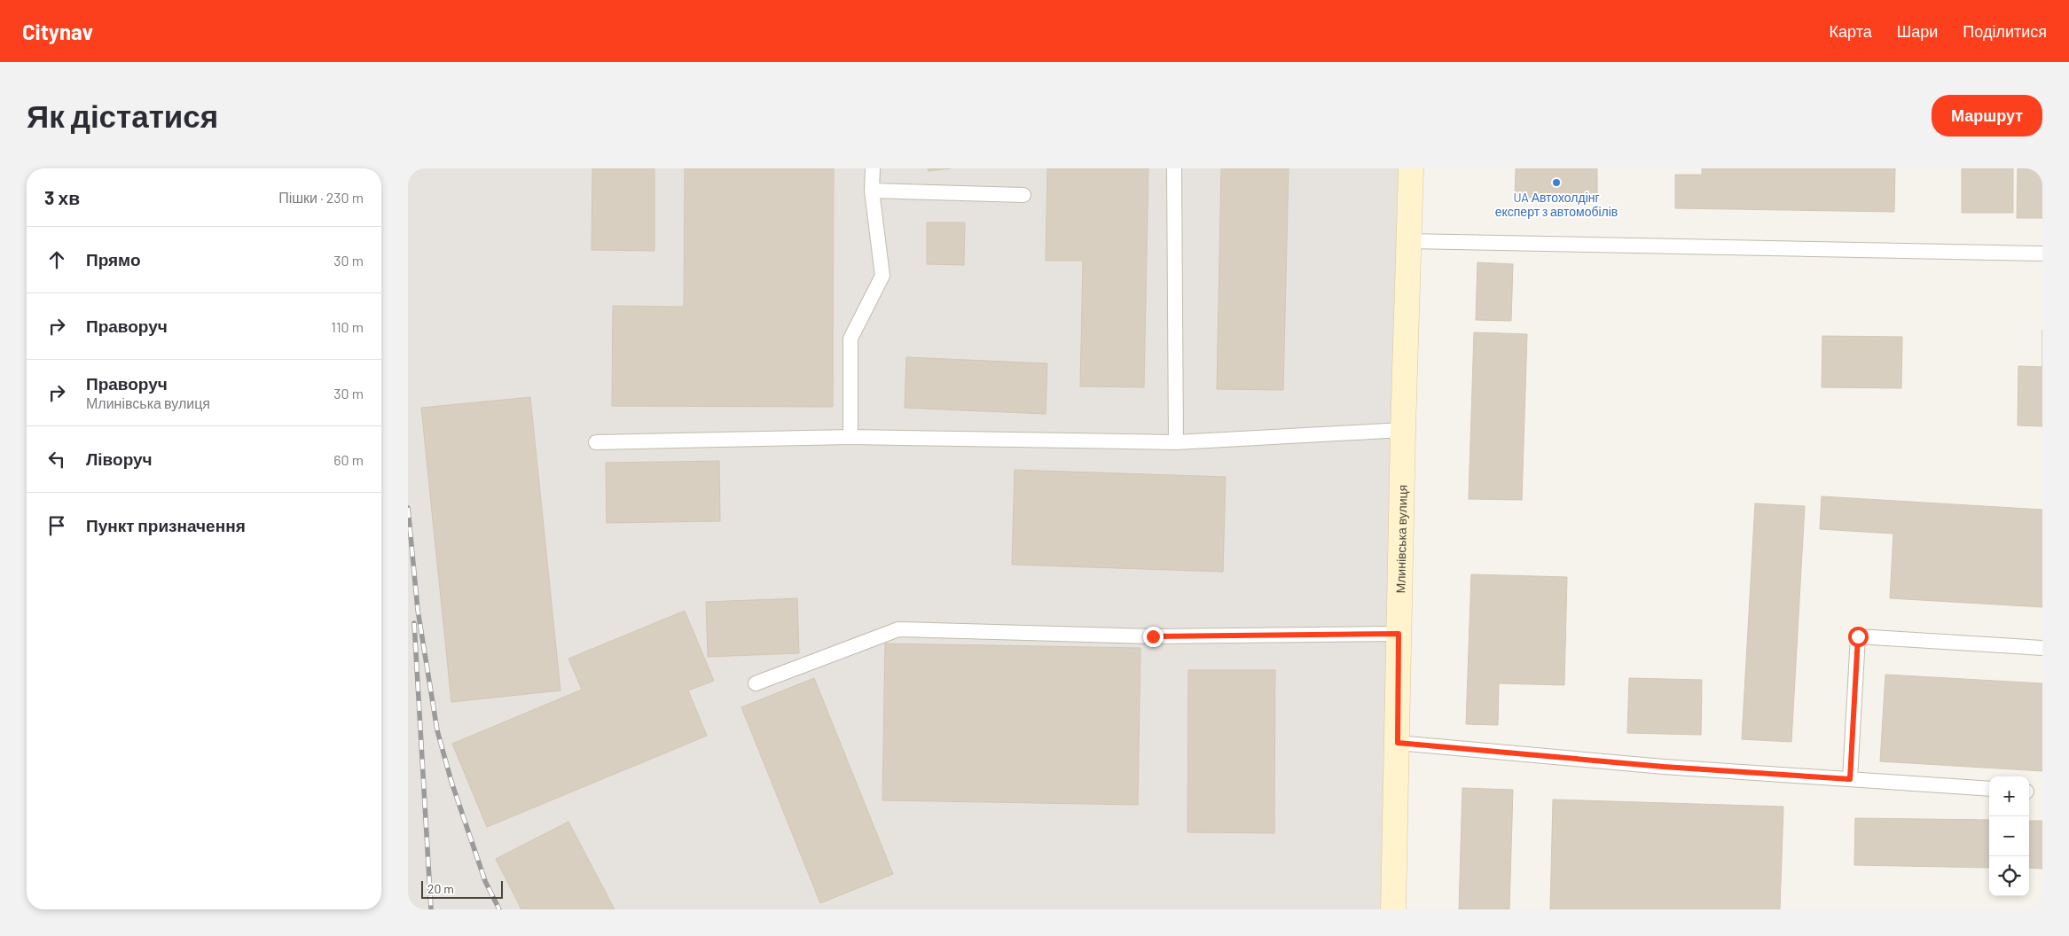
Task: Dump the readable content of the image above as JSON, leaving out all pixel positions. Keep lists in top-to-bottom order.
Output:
{
  "streets": {
    "main road": ["Млинівська вулиця"]
  },
  "places": ["UA Автохолдінг експерт з автомобілів"],
  "scale_bar": "20 m",
  "page": {
    "header": "Citynav",
    "nav": ["Карта", "Шари", "Поділитися"],
    "buttons": "Маршрут",
    "title": "Як дістатися",
    "heading": ["3 хв", "Пішки · 230 m"],
    "list": [
      ["Прямо", "30 m"],
      ["Праворуч", "110 m"],
      ["Праворуч", "Млинівська вулиця", "30 m"],
      ["Ліворуч", "60 m"],
      "Пункт призначення"
    ],
    "map_buttons": ["+", "−"],
    "scale": "20 m"
  }
}
